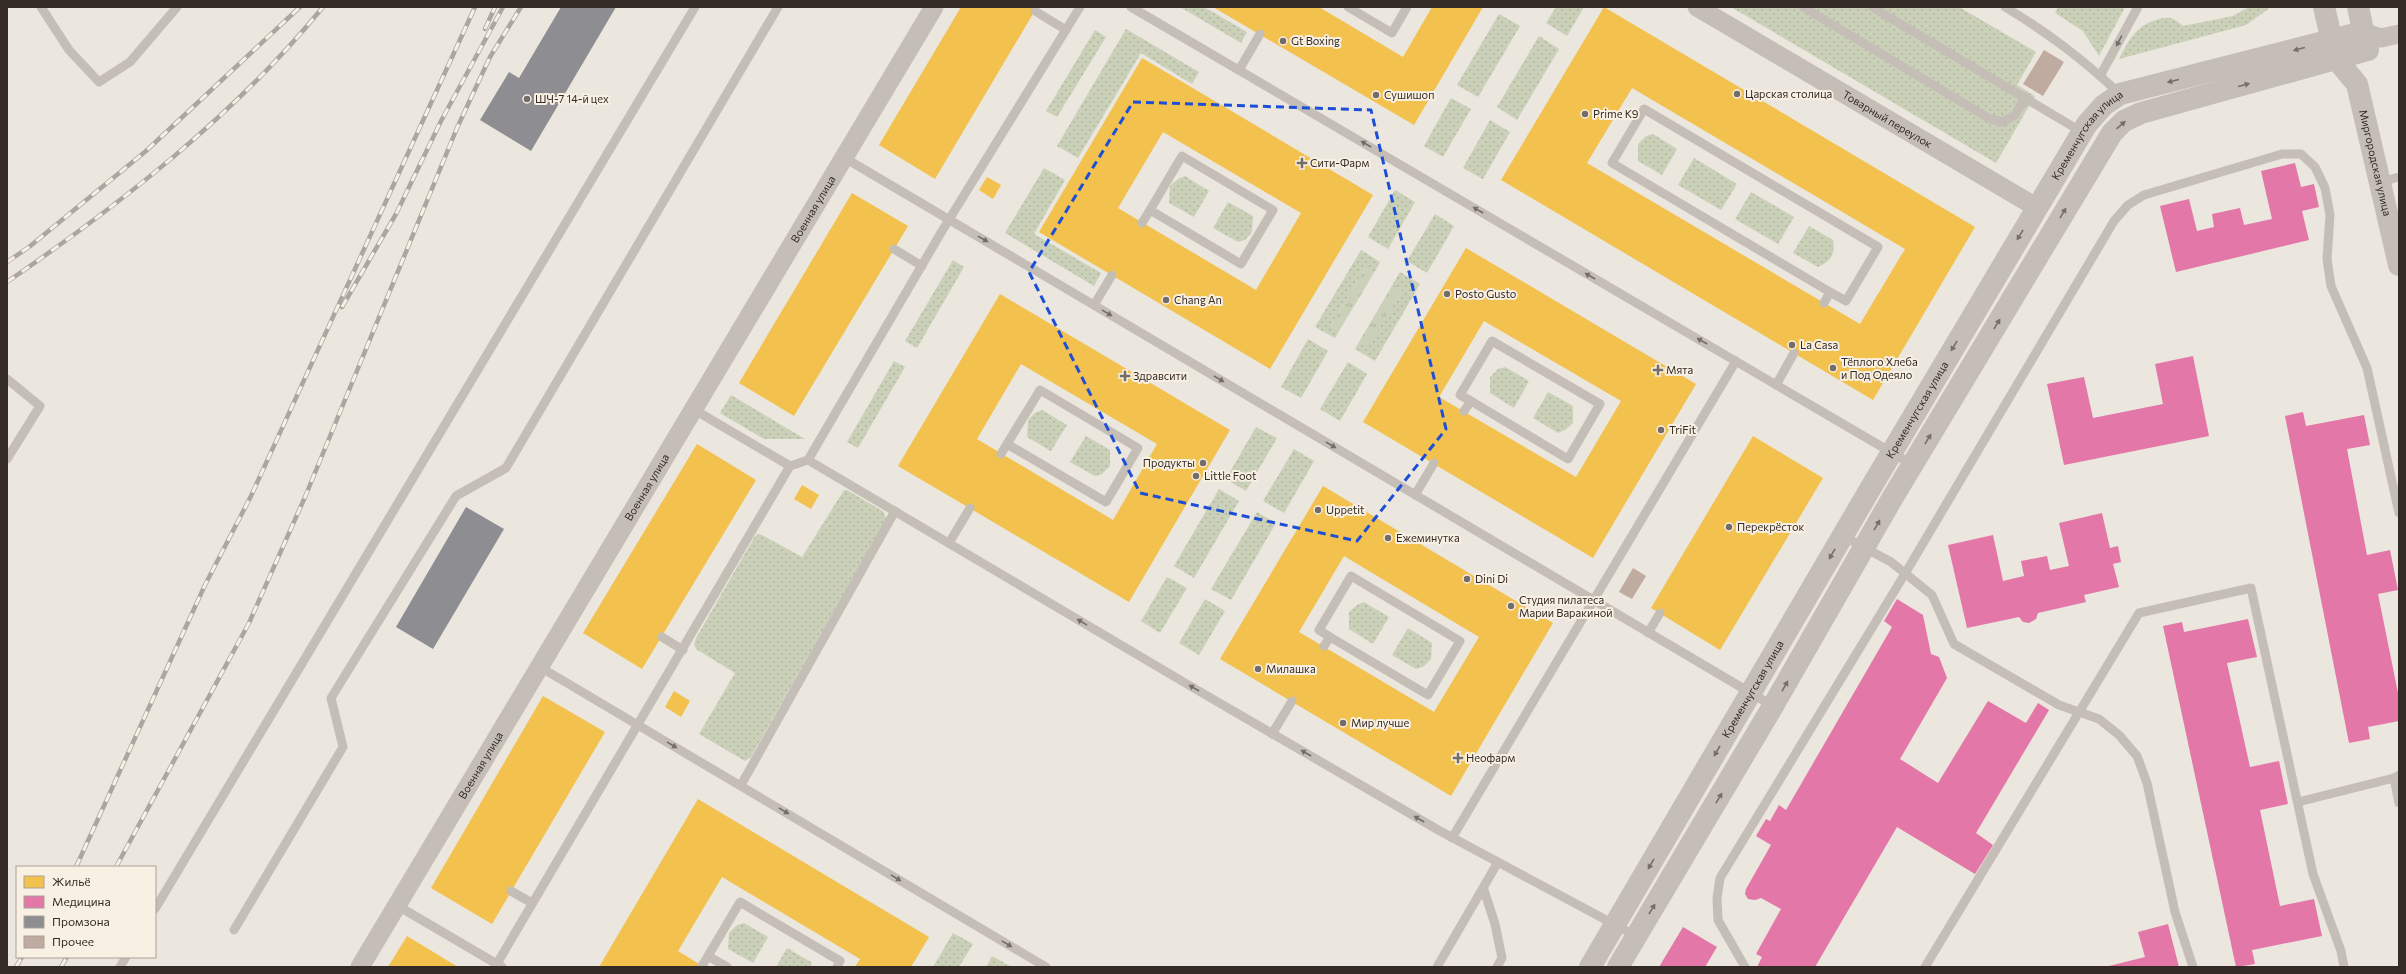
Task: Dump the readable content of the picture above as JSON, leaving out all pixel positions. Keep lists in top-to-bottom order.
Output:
{
  "streets": {
    "street": [
      "Товарный переулок",
      "Кременчугская улица",
      "Миргородская улица",
      "Военная улица"
    ]
  },
  "crossings": [
    ["Товарный переулок", "Кременчугская улица"],
    ["Кременчугская улица", "Миргородская улица"]
  ],
  "places": {
    "other": [
      "Gt Boxing",
      "Царская столица",
      "Сушишоп",
      "ШЧ-7 14-й цех",
      "Prime K9",
      "Posto Gusto",
      "Chang An",
      "La Casa",
      "Тёплого Хлеба и Под Одеяло",
      "TriFit",
      "Продукты",
      "Little Foot",
      "Uppetit",
      "Перекрёсток",
      "Ежеминутка",
      "Dini Di",
      "Студия пилатеса Марии Варакиной",
      "Милашка",
      "Мир лучше"
    ],
    "health": [
      "Сити-Фарм",
      "Мята",
      "Здравсити",
      "Неофарм"
    ]
  },
  "legend": [
    "Жильё",
    "Медицина",
    "Промзона",
    "Прочее"
  ]
}
